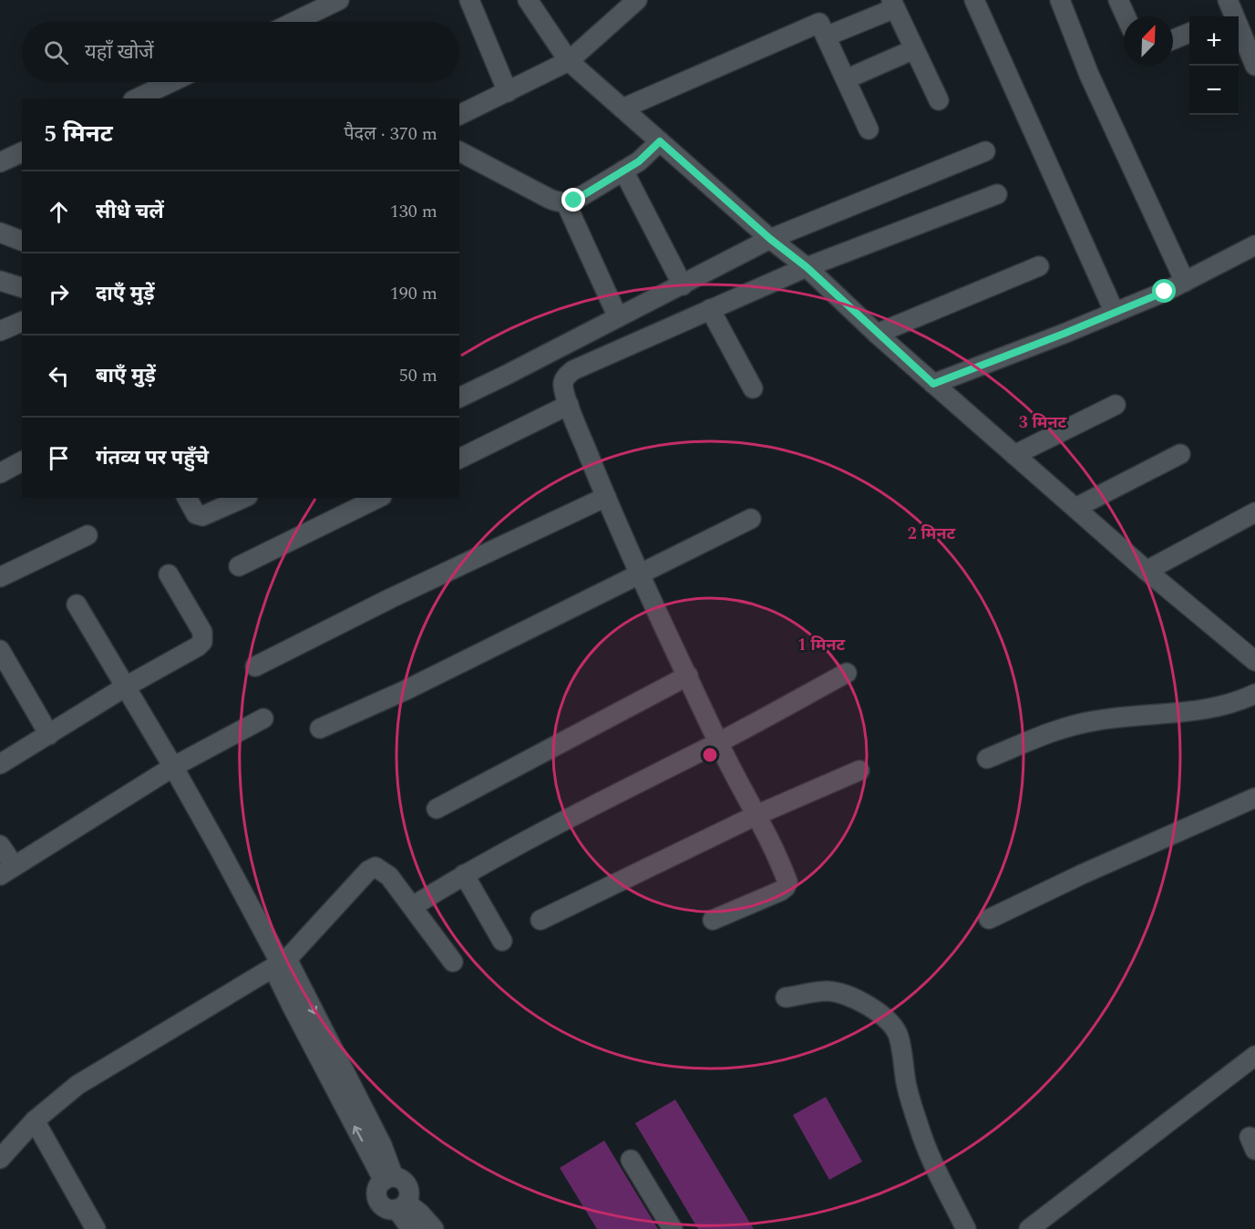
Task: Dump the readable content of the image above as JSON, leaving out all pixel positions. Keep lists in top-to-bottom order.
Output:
{
  "north": "top right",
  "page": {
    "map_buttons": ["+", "−"],
    "search": "यहाँ खोजें",
    "heading": ["5 मिनट", "पैदल · 370 m"],
    "list": [
      ["सीधे चलें", "130 m"],
      ["दाएँ मुड़ें", "190 m"],
      ["बाएँ मुड़ें", "50 m"],
      "गंतव्य पर पहुँचे"
    ]
  },
  "rings": ["3 मिनट", "2 मिनट", "1 मिनट"]
}
